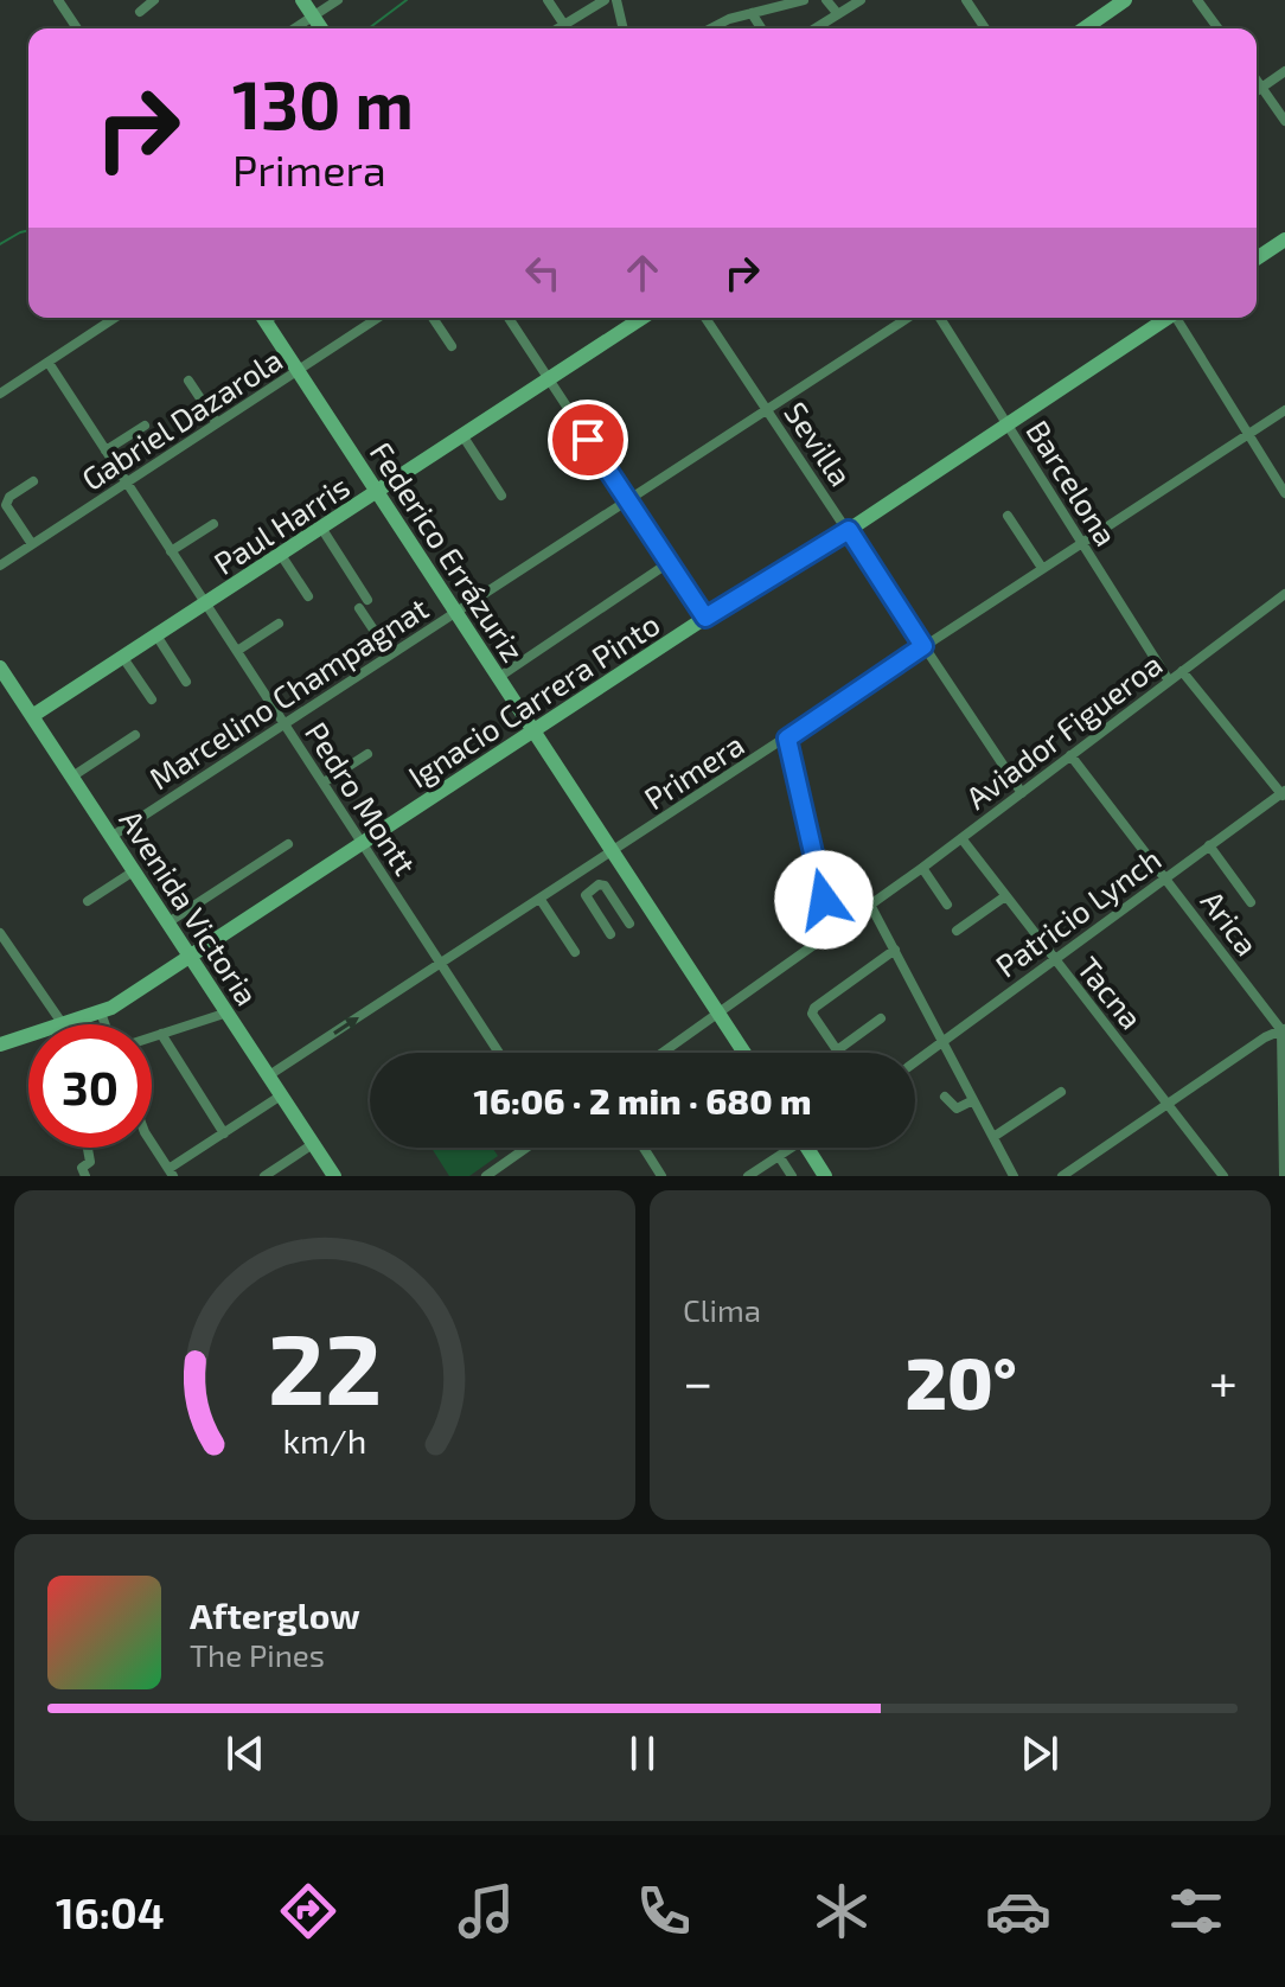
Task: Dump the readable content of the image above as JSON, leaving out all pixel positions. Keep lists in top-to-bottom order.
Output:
{
  "streets": {
    "street": [
      "Gabriel Dazarola",
      "Sevilla",
      "Barcelona",
      "Paul Harris",
      "Federico Errázuriz",
      "Marcelino Champagnat",
      "Ignacio Carrera Pinto",
      "Aviador Figueroa",
      "Primera",
      "Pedro Montt",
      "Avenida Victoria",
      "Patricio Lynch",
      "Arica",
      "Tacna"
    ]
  },
  "crossings": [
    ["Gabriel Dazarola", "Federico Errázuriz"],
    ["Gabriel Dazarola", "Pedro Montt"],
    ["Sevilla", "Marcelino Champagnat"],
    ["Sevilla", "Ignacio Carrera Pinto"],
    ["Sevilla", "Aviador Figueroa"],
    ["Sevilla", "Primera"],
    ["Barcelona", "Ignacio Carrera Pinto"],
    ["Barcelona", "Aviador Figueroa"],
    ["Barcelona", "Primera"],
    ["Paul Harris", "Federico Errázuriz"],
    ["Paul Harris", "Pedro Montt"],
    ["Paul Harris", "Avenida Victoria"],
    ["Federico Errázuriz", "Marcelino Champagnat"],
    ["Federico Errázuriz", "Ignacio Carrera Pinto"],
    ["Federico Errázuriz", "Aviador Figueroa"],
    ["Federico Errázuriz", "Primera"],
    ["Marcelino Champagnat", "Pedro Montt"],
    ["Marcelino Champagnat", "Avenida Victoria"],
    ["Ignacio Carrera Pinto", "Pedro Montt"],
    ["Ignacio Carrera Pinto", "Avenida Victoria"],
    ["Aviador Figueroa", "Arica"],
    ["Aviador Figueroa", "Tacna"],
    ["Primera", "Pedro Montt"],
    ["Primera", "Avenida Victoria"],
    ["Patricio Lynch", "Arica"],
    ["Patricio Lynch", "Tacna"]
  ],
  "page": {
    "turn": ["130 m", "Primera"],
    "limit": "30",
    "trip": "16:06 · 2 min · 680 m",
    "tile": "Clima",
    "heat": ["−", "20°", "+"],
    "song": ["Afterglow", "The Pines"],
    "tabs": "16:04",
    "gauge": ["22", "km/h"]
  }
}
